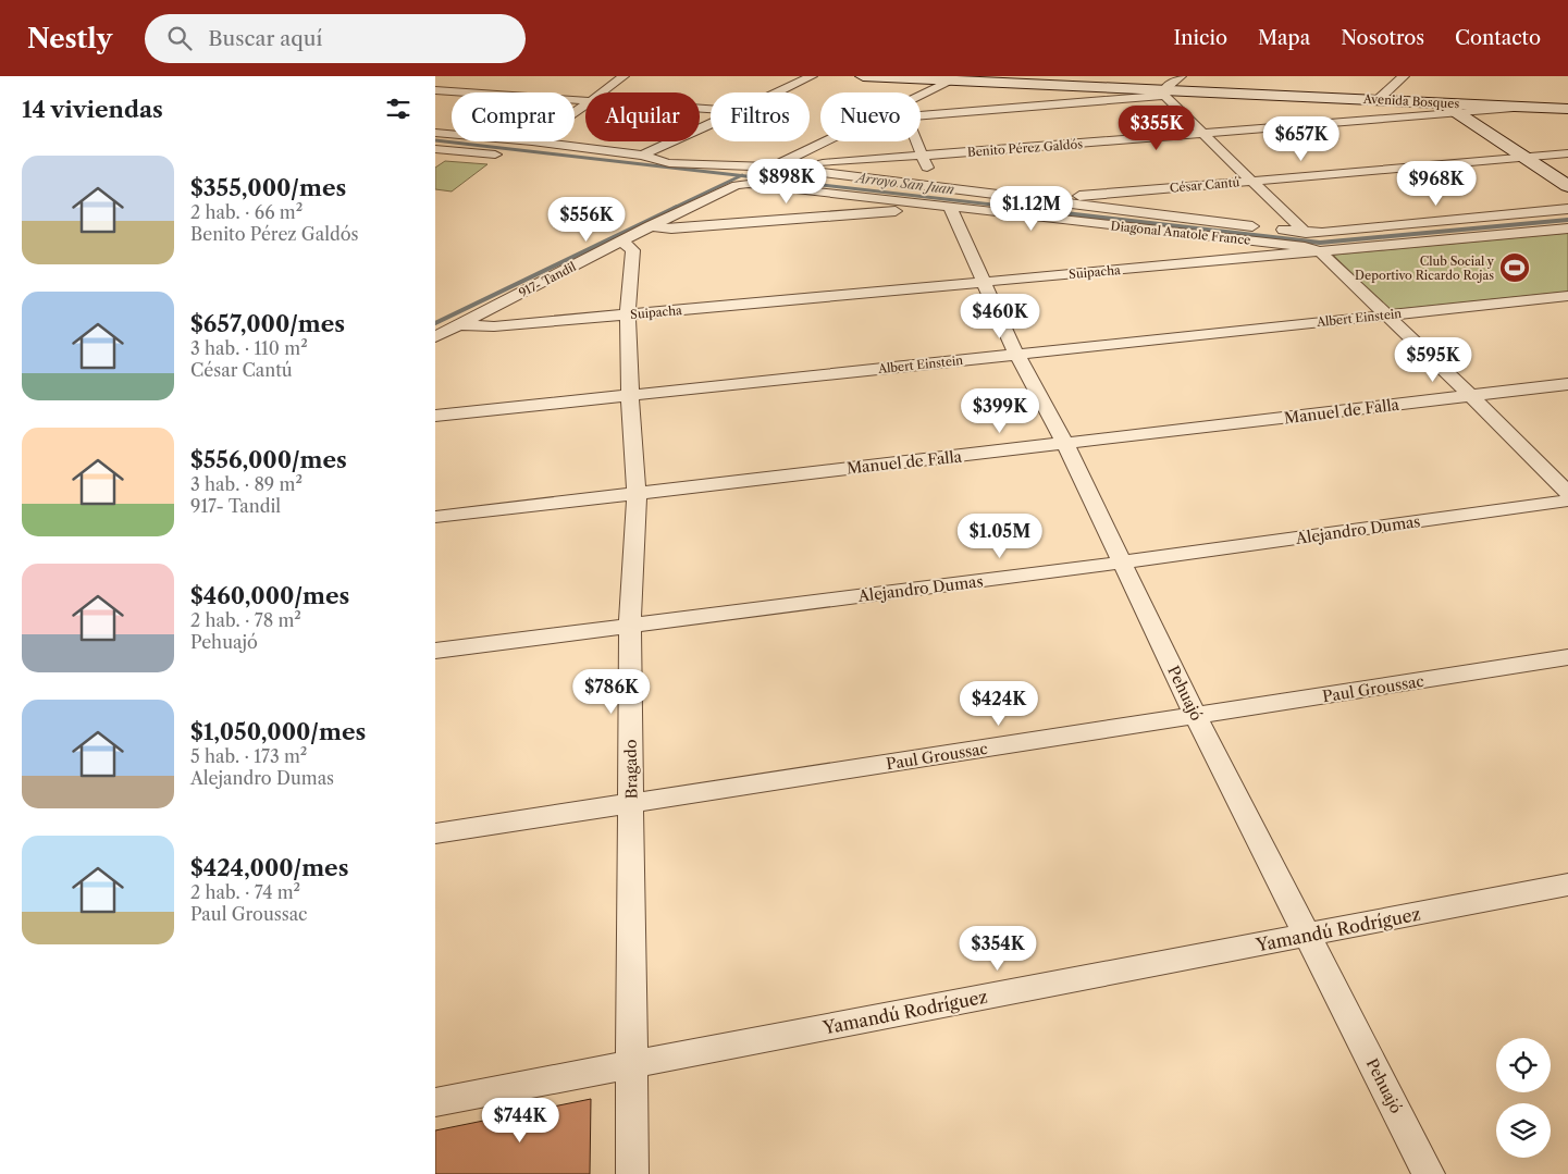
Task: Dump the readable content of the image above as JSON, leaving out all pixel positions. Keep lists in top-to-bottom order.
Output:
{
  "streets": {
    "main road": ["Avenida Bosques"],
    "street": [
      "Benito Pérez Galdós",
      "César Cantú",
      "Diagonal Anatole France",
      "Suipacha",
      "917- Tandil",
      "Albert Einstein",
      "Manuel de Falla",
      "Alejandro Dumas",
      "Paul Groussac",
      "Pehuajó",
      "Bragado",
      "Yamandú Rodríguez"
    ]
  },
  "crossings": [
    ["Avenida Bosques", "Benito Pérez Galdós"],
    ["Benito Pérez Galdós", "Diagonal Anatole France"],
    ["César Cantú", "Diagonal Anatole France"],
    ["Diagonal Anatole France", "Suipacha"],
    ["Diagonal Anatole France", "917- Tandil"],
    ["Diagonal Anatole France", "Pehuajó"],
    ["Suipacha", "917- Tandil"],
    ["Suipacha", "Pehuajó"],
    ["Suipacha", "Bragado"],
    ["917- Tandil", "Bragado"],
    ["Albert Einstein", "Pehuajó"],
    ["Albert Einstein", "Bragado"],
    ["Manuel de Falla", "Pehuajó"],
    ["Manuel de Falla", "Bragado"],
    ["Alejandro Dumas", "Pehuajó"],
    ["Alejandro Dumas", "Bragado"],
    ["Paul Groussac", "Pehuajó"],
    ["Paul Groussac", "Bragado"],
    ["Pehuajó", "Yamandú Rodríguez"],
    ["Bragado", "Yamandú Rodríguez"]
  ],
  "water": ["Arroyo San Juan"],
  "places": {
    "sports": ["Club Social y Deportivo Ricardo Rojas"]
  },
  "page": {
    "header": "Nestly",
    "search": "Buscar aquí",
    "nav": [
      "Inicio",
      "Mapa",
      "Nosotros",
      "Contacto"
    ],
    "heading": "14 viviendas",
    "chip": [
      "Comprar",
      "Alquilar",
      "Filtros",
      "Nuevo"
    ],
    "price": [
      "$355K",
      "$657K",
      "$898K",
      "$968K",
      "$1.12M",
      "$556K",
      "$460K",
      "$595K",
      "$399K",
      "$1.05M",
      "$786K",
      "$424K",
      "$354K",
      "$744K"
    ],
    "list": [
      {
        "name": "$355,000/mes",
        "note": "2 hab. · 66 m² · Benito Pérez Galdós"
      },
      {
        "name": "$657,000/mes",
        "note": "3 hab. · 110 m² · César Cantú"
      },
      {
        "name": "$556,000/mes",
        "note": "3 hab. · 89 m² · 917- Tandil"
      },
      {
        "name": "$460,000/mes",
        "note": "2 hab. · 78 m² · Pehuajó"
      },
      {
        "name": "$1,050,000/mes",
        "note": "5 hab. · 173 m² · Alejandro Dumas"
      },
      {
        "name": "$424,000/mes",
        "note": "2 hab. · 74 m² · Paul Groussac"
      }
    ]
  }
}
